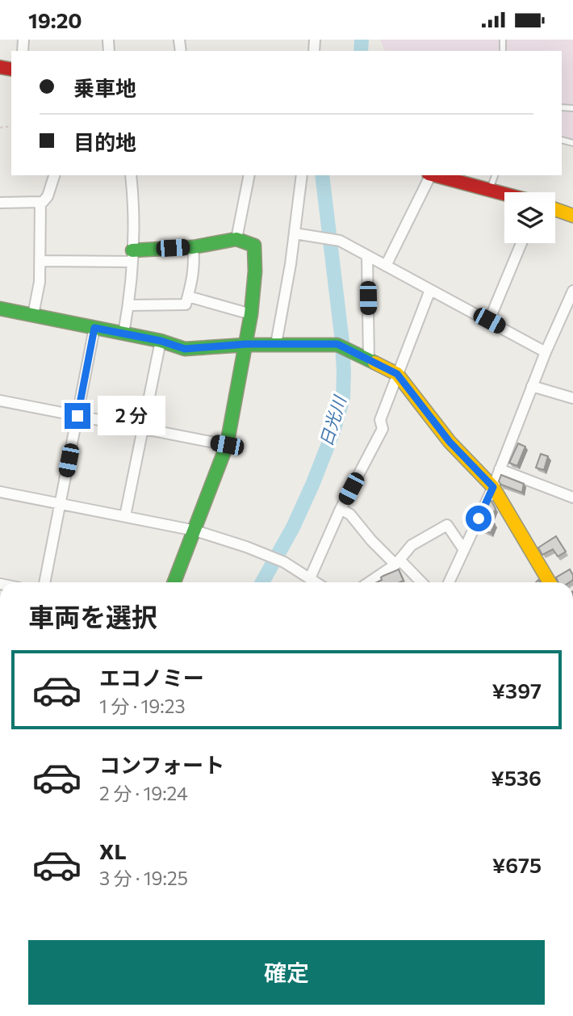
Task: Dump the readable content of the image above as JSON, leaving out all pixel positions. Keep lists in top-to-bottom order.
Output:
{
  "water": ["日光川"],
  "page": {
    "status": "19:20",
    "banner": ["乗車地", "目的地"],
    "bubble": "2 分",
    "heading": "車両を選択",
    "list": [
      {
        "name": "エコノミー",
        "note": "1 分 · 19:23",
        "value": "¥397"
      },
      {
        "name": "コンフォート",
        "note": "2 分 · 19:24",
        "value": "¥536"
      },
      {
        "name": "XL",
        "note": "3 分 · 19:25",
        "value": "¥675"
      }
    ],
    "buttons": "確定"
  }
}
